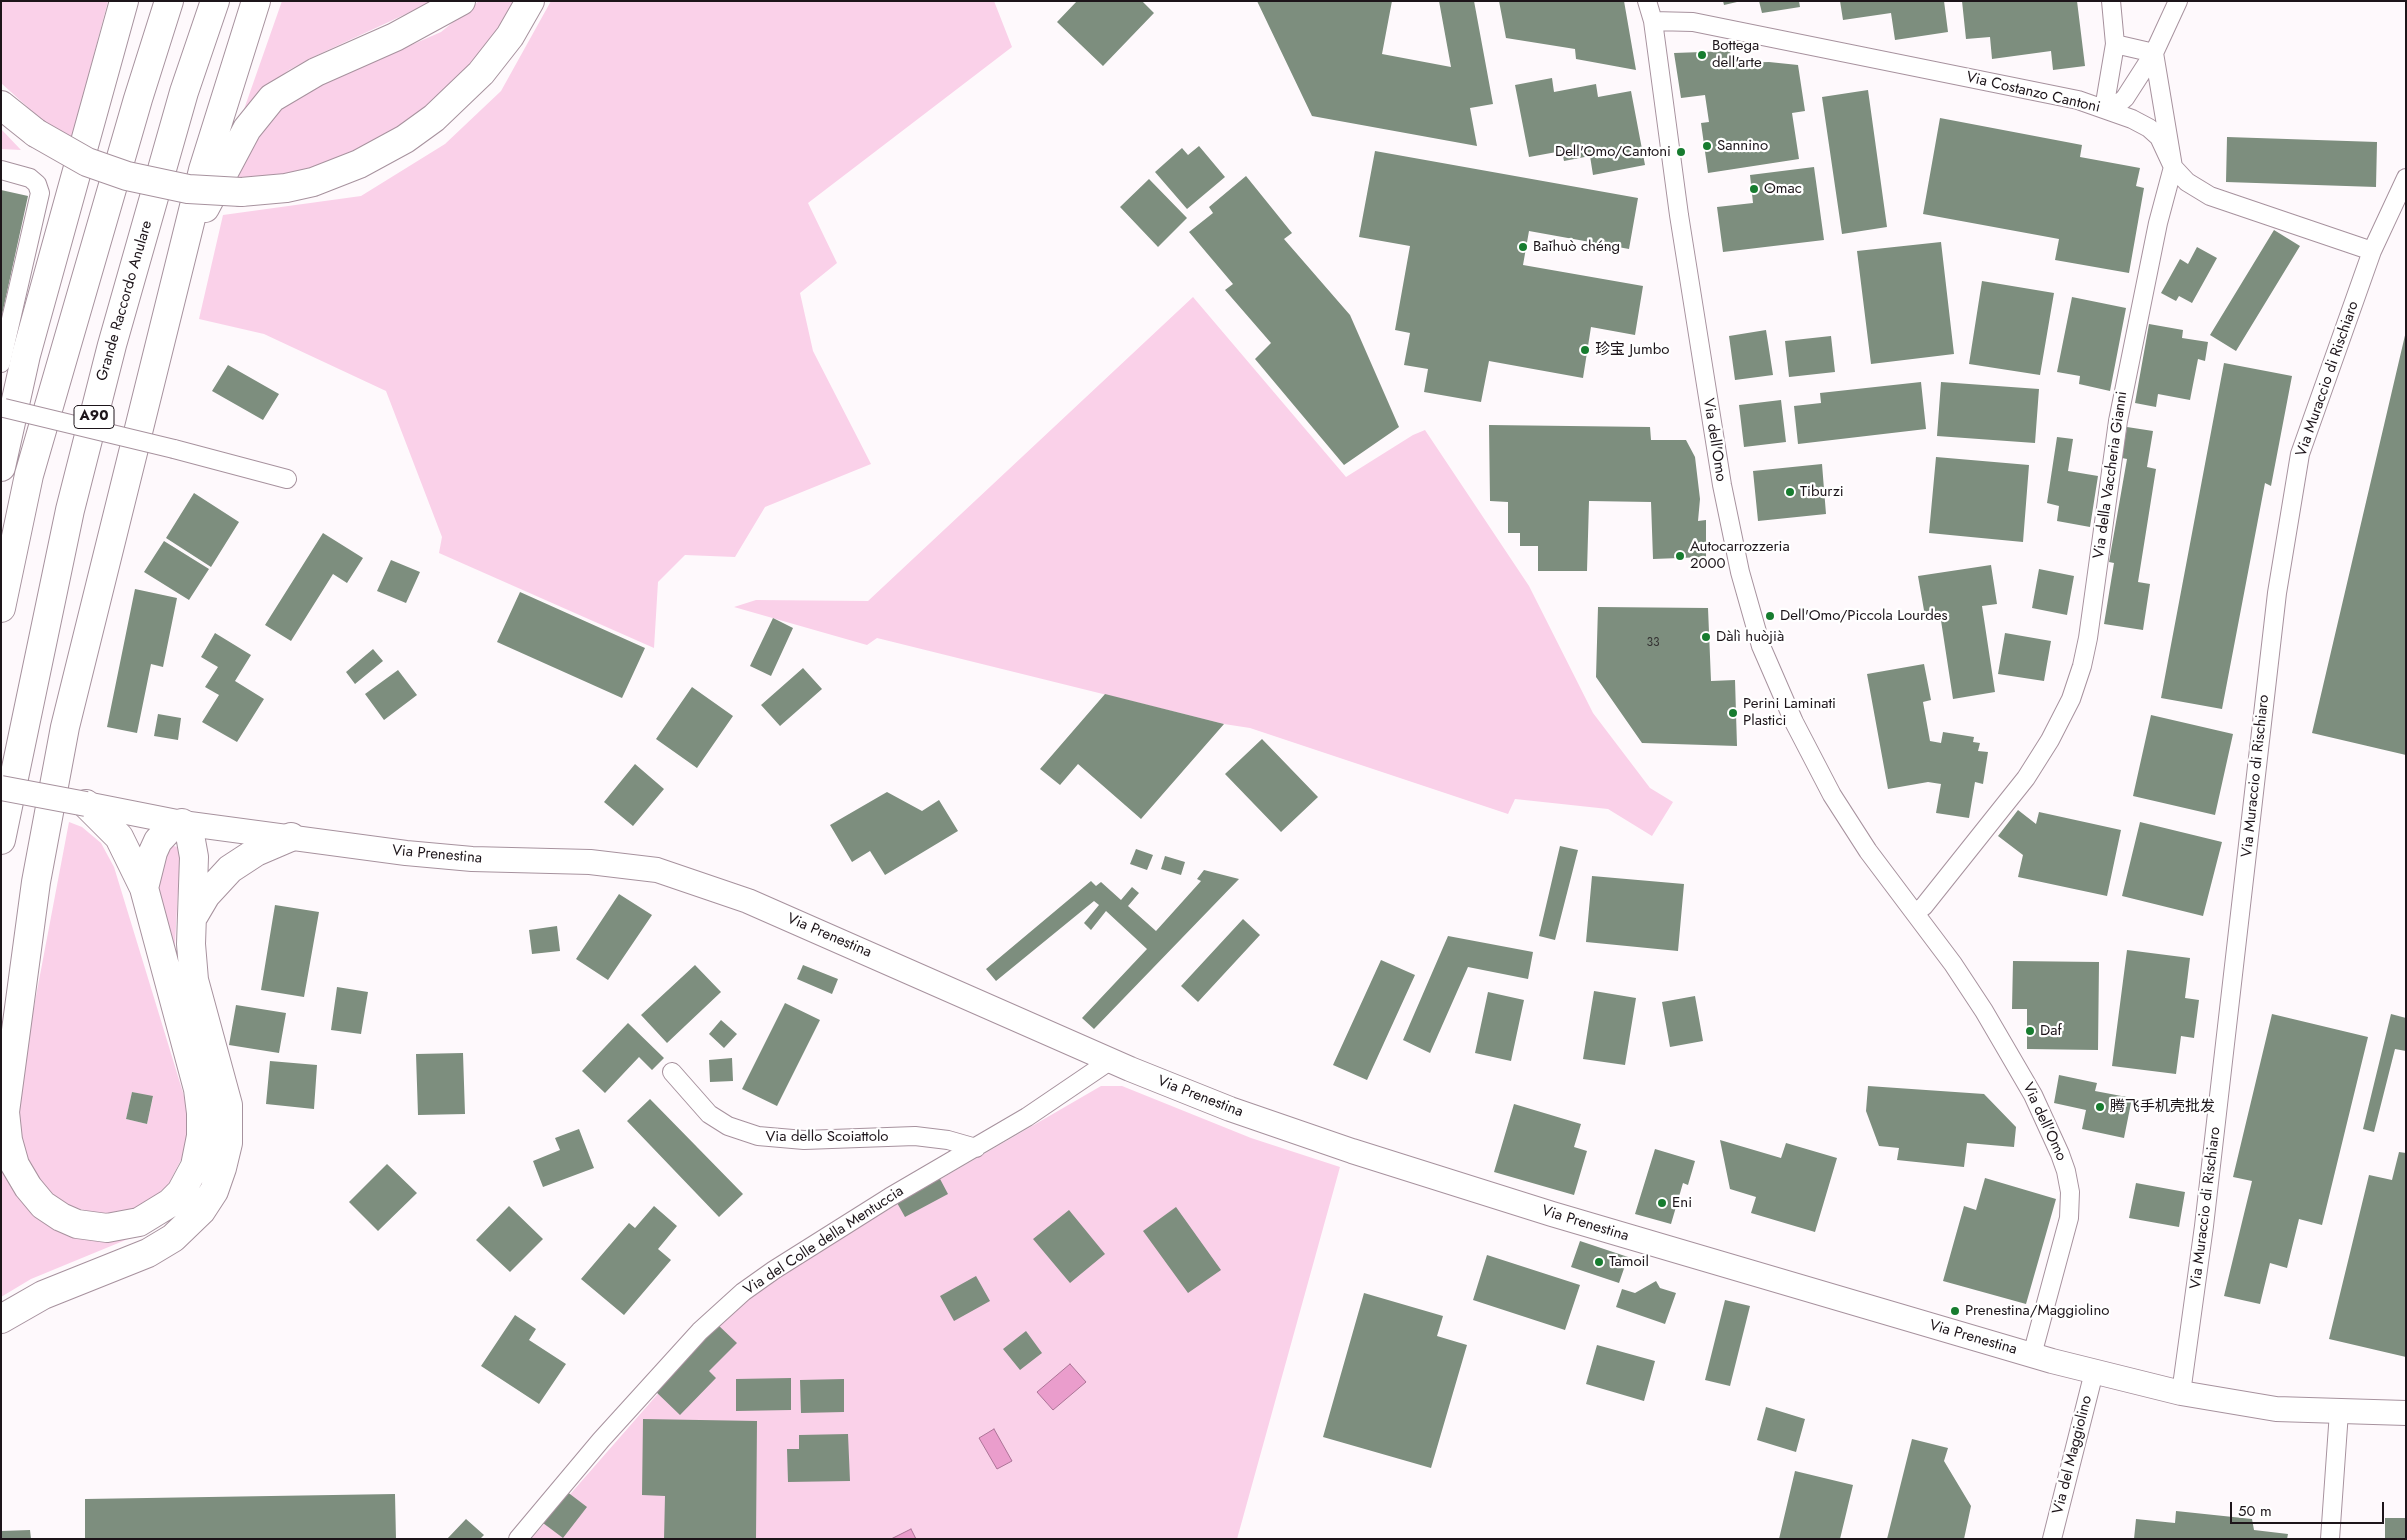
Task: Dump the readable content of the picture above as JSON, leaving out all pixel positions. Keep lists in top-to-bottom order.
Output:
{
  "streets": {
    "highway": ["Grande Raccordo Anulare", "A90"],
    "main road": ["Via Prenestina"],
    "street": [
      "Via Costanzo Cantoni",
      "Via Muraccio di Rischiaro",
      "Via dell'Omo",
      "Via della Vaccheria Gianni",
      "Via dello Scoiattolo",
      "Via del Colle della Mentuccia",
      "Via del Maggiolino"
    ]
  },
  "crossings": [
    ["Via Costanzo Cantoni", "Via Muraccio di Rischiaro"],
    ["Via Costanzo Cantoni", "Via dell'Omo"],
    ["Via Costanzo Cantoni", "Via della Vaccheria Gianni"],
    ["Via Muraccio di Rischiaro", "Via Prenestina"],
    ["Via dell'Omo", "Via della Vaccheria Gianni"],
    ["Via dell'Omo", "Via Prenestina"],
    ["Via Prenestina", "Via del Colle della Mentuccia"],
    ["Via Prenestina", "Via del Maggiolino"],
    ["Via dello Scoiattolo", "Via del Colle della Mentuccia"]
  ],
  "places": [
    "Bottega dell'arte",
    "Sannino",
    "Dell'Omo/Cantoni",
    "Omac",
    "Bǎihuò chéng",
    "珍宝 Jumbo",
    "Tiburzi",
    "Autocarrozzeria 2000",
    "Dell'Omo/Piccola Lourdes",
    "Dàlì huòjià",
    "Perini Laminati Plastici",
    "Daf",
    "腾飞手机壳批发",
    "Eni",
    "Tamoil",
    "Prenestina/Maggiolino"
  ],
  "house_numbers": ["33"],
  "scale_bar": "50 m"
}
